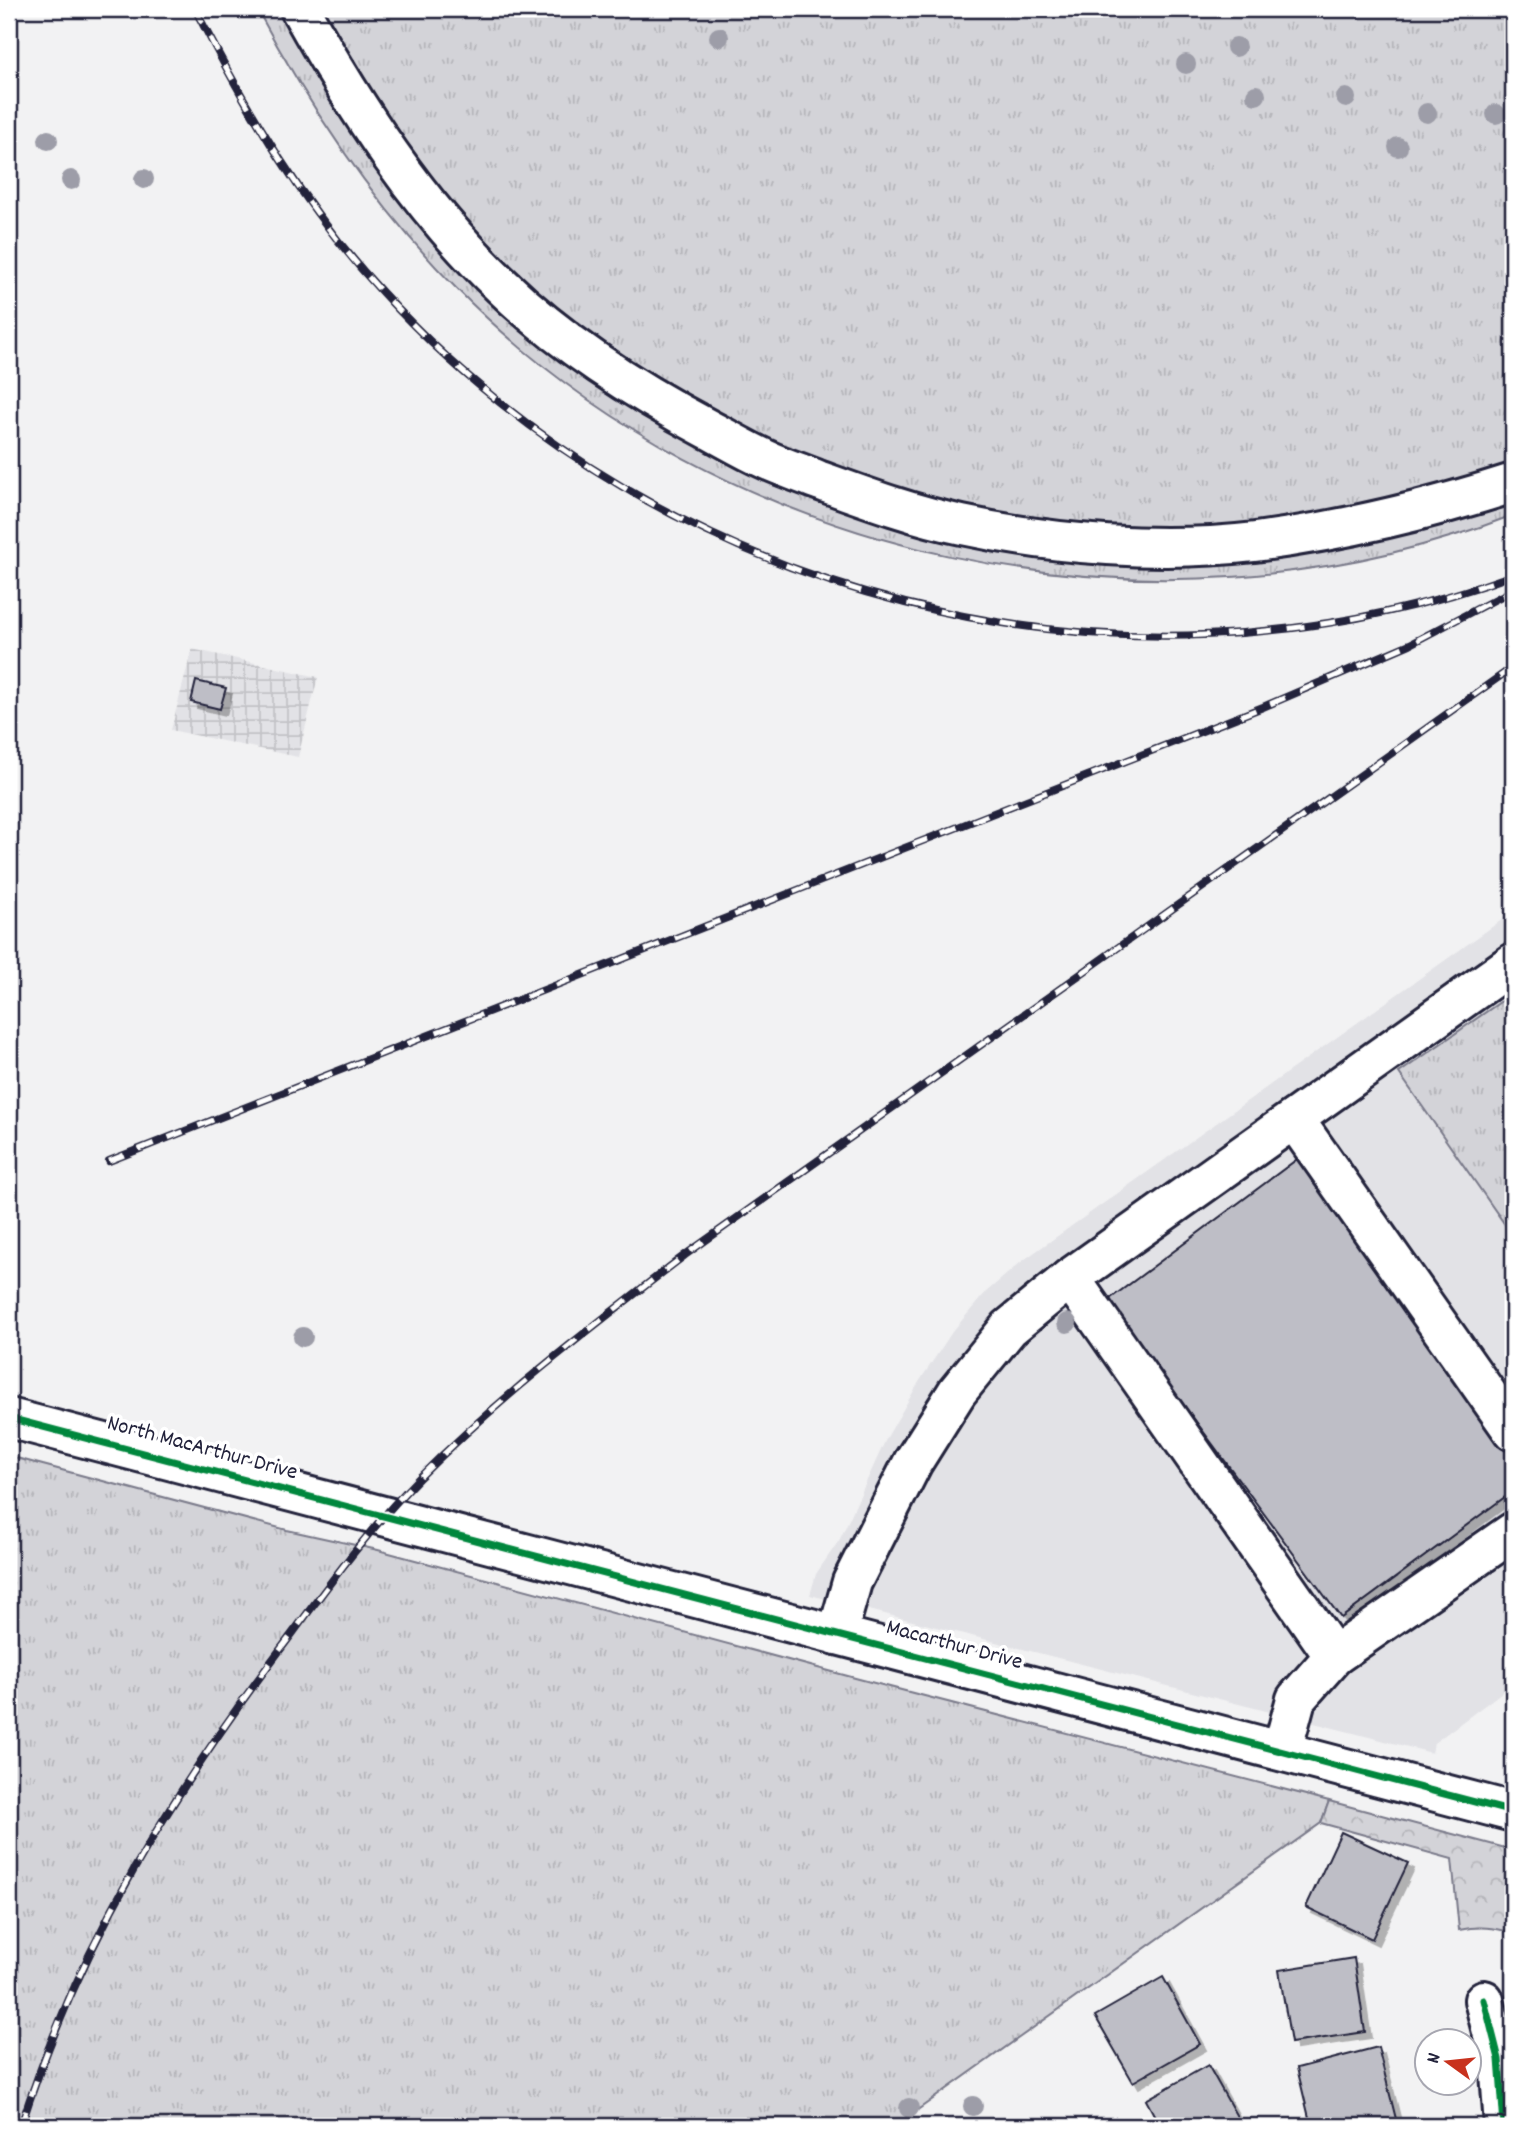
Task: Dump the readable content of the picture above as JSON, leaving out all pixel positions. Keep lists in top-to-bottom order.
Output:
{
  "streets": {
    "main road": ["North MacArthur Drive", "Macarthur Drive"]
  },
  "crossings": [
    ["North MacArthur Drive", "Macarthur Drive"]
  ],
  "north": "left"
}
